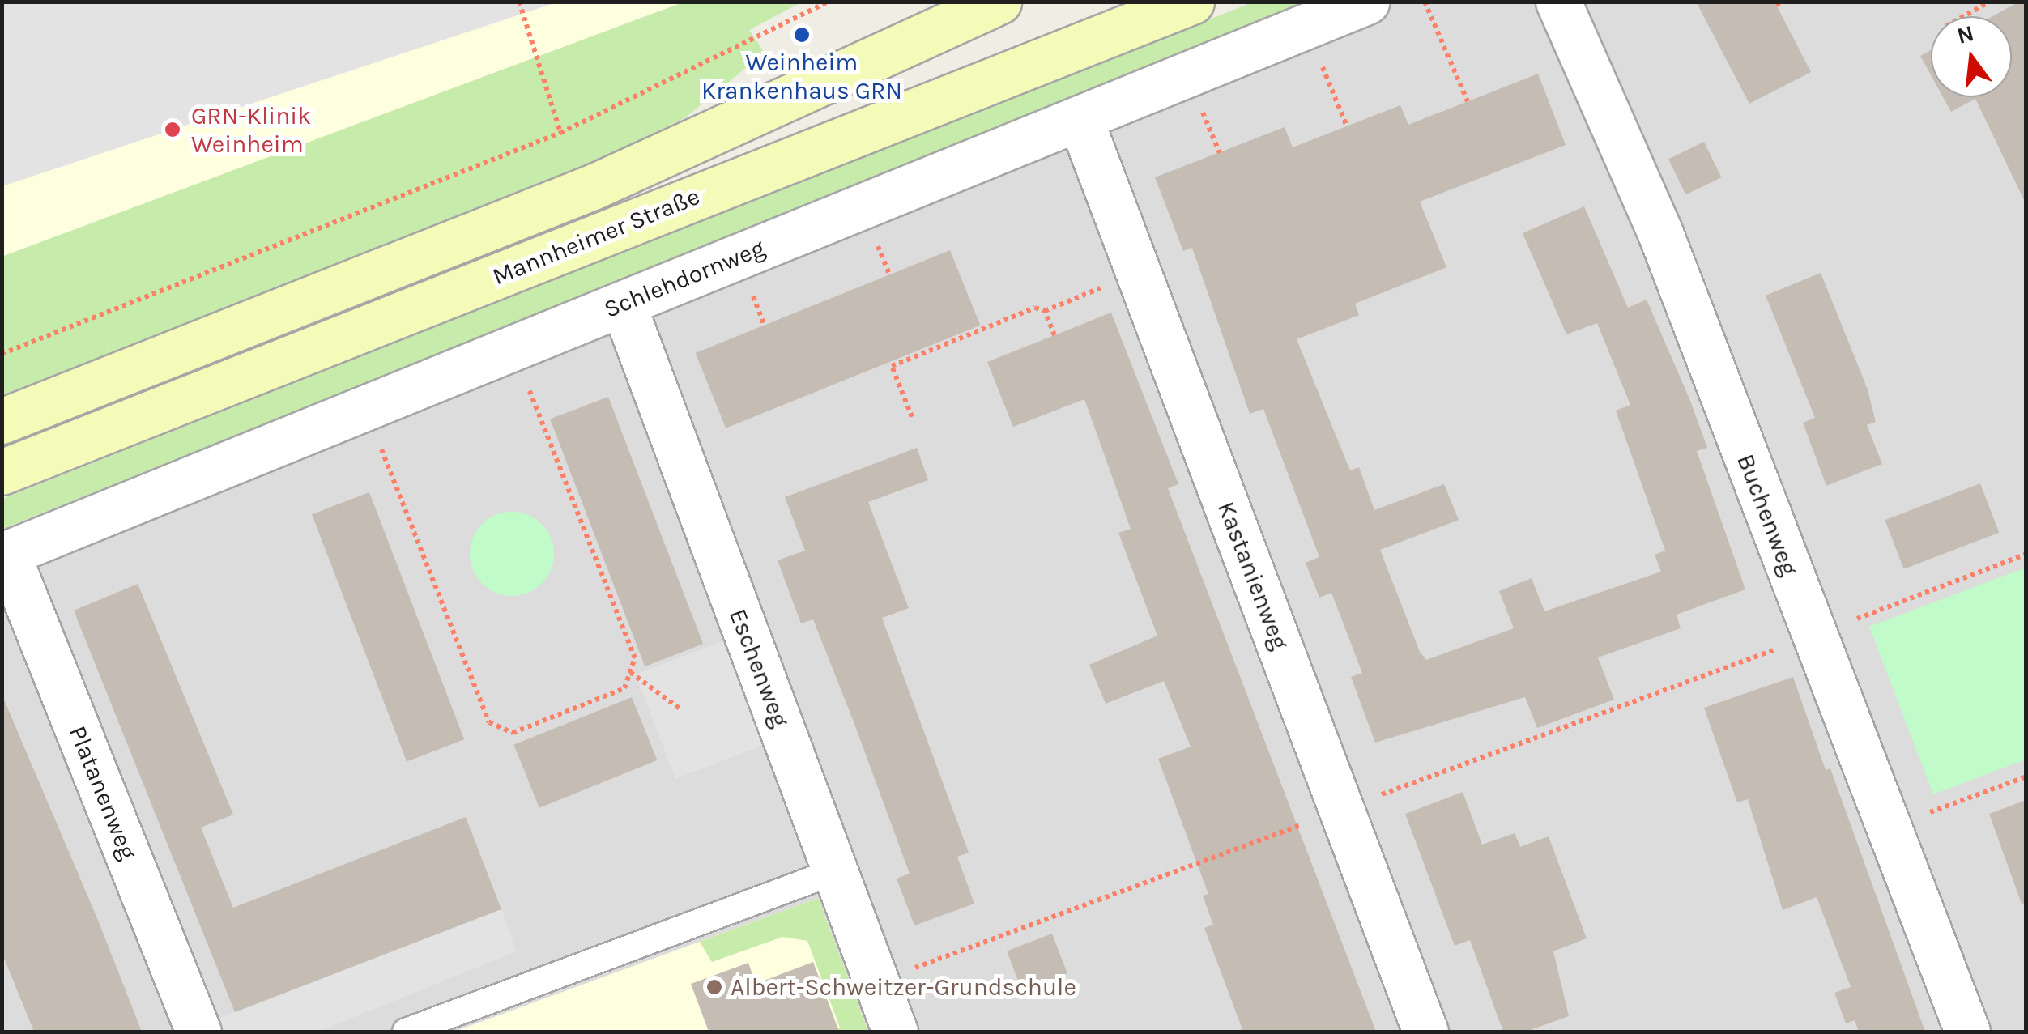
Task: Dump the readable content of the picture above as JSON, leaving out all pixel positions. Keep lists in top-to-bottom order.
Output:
{
  "streets": {
    "main road": ["Mannheimer Straße"],
    "street": [
      "Schlehdornweg",
      "Buchenweg",
      "Kastanienweg",
      "Eschenweg",
      "Platanenweg"
    ]
  },
  "crossings": [
    ["Schlehdornweg", "Kastanienweg"],
    ["Schlehdornweg", "Eschenweg"],
    ["Schlehdornweg", "Platanenweg"]
  ],
  "places": ["Weinheim Krankenhaus GRN", "GRN-Klinik Weinheim", "Albert-Schweitzer-Grundschule"],
  "north": "top"
}
